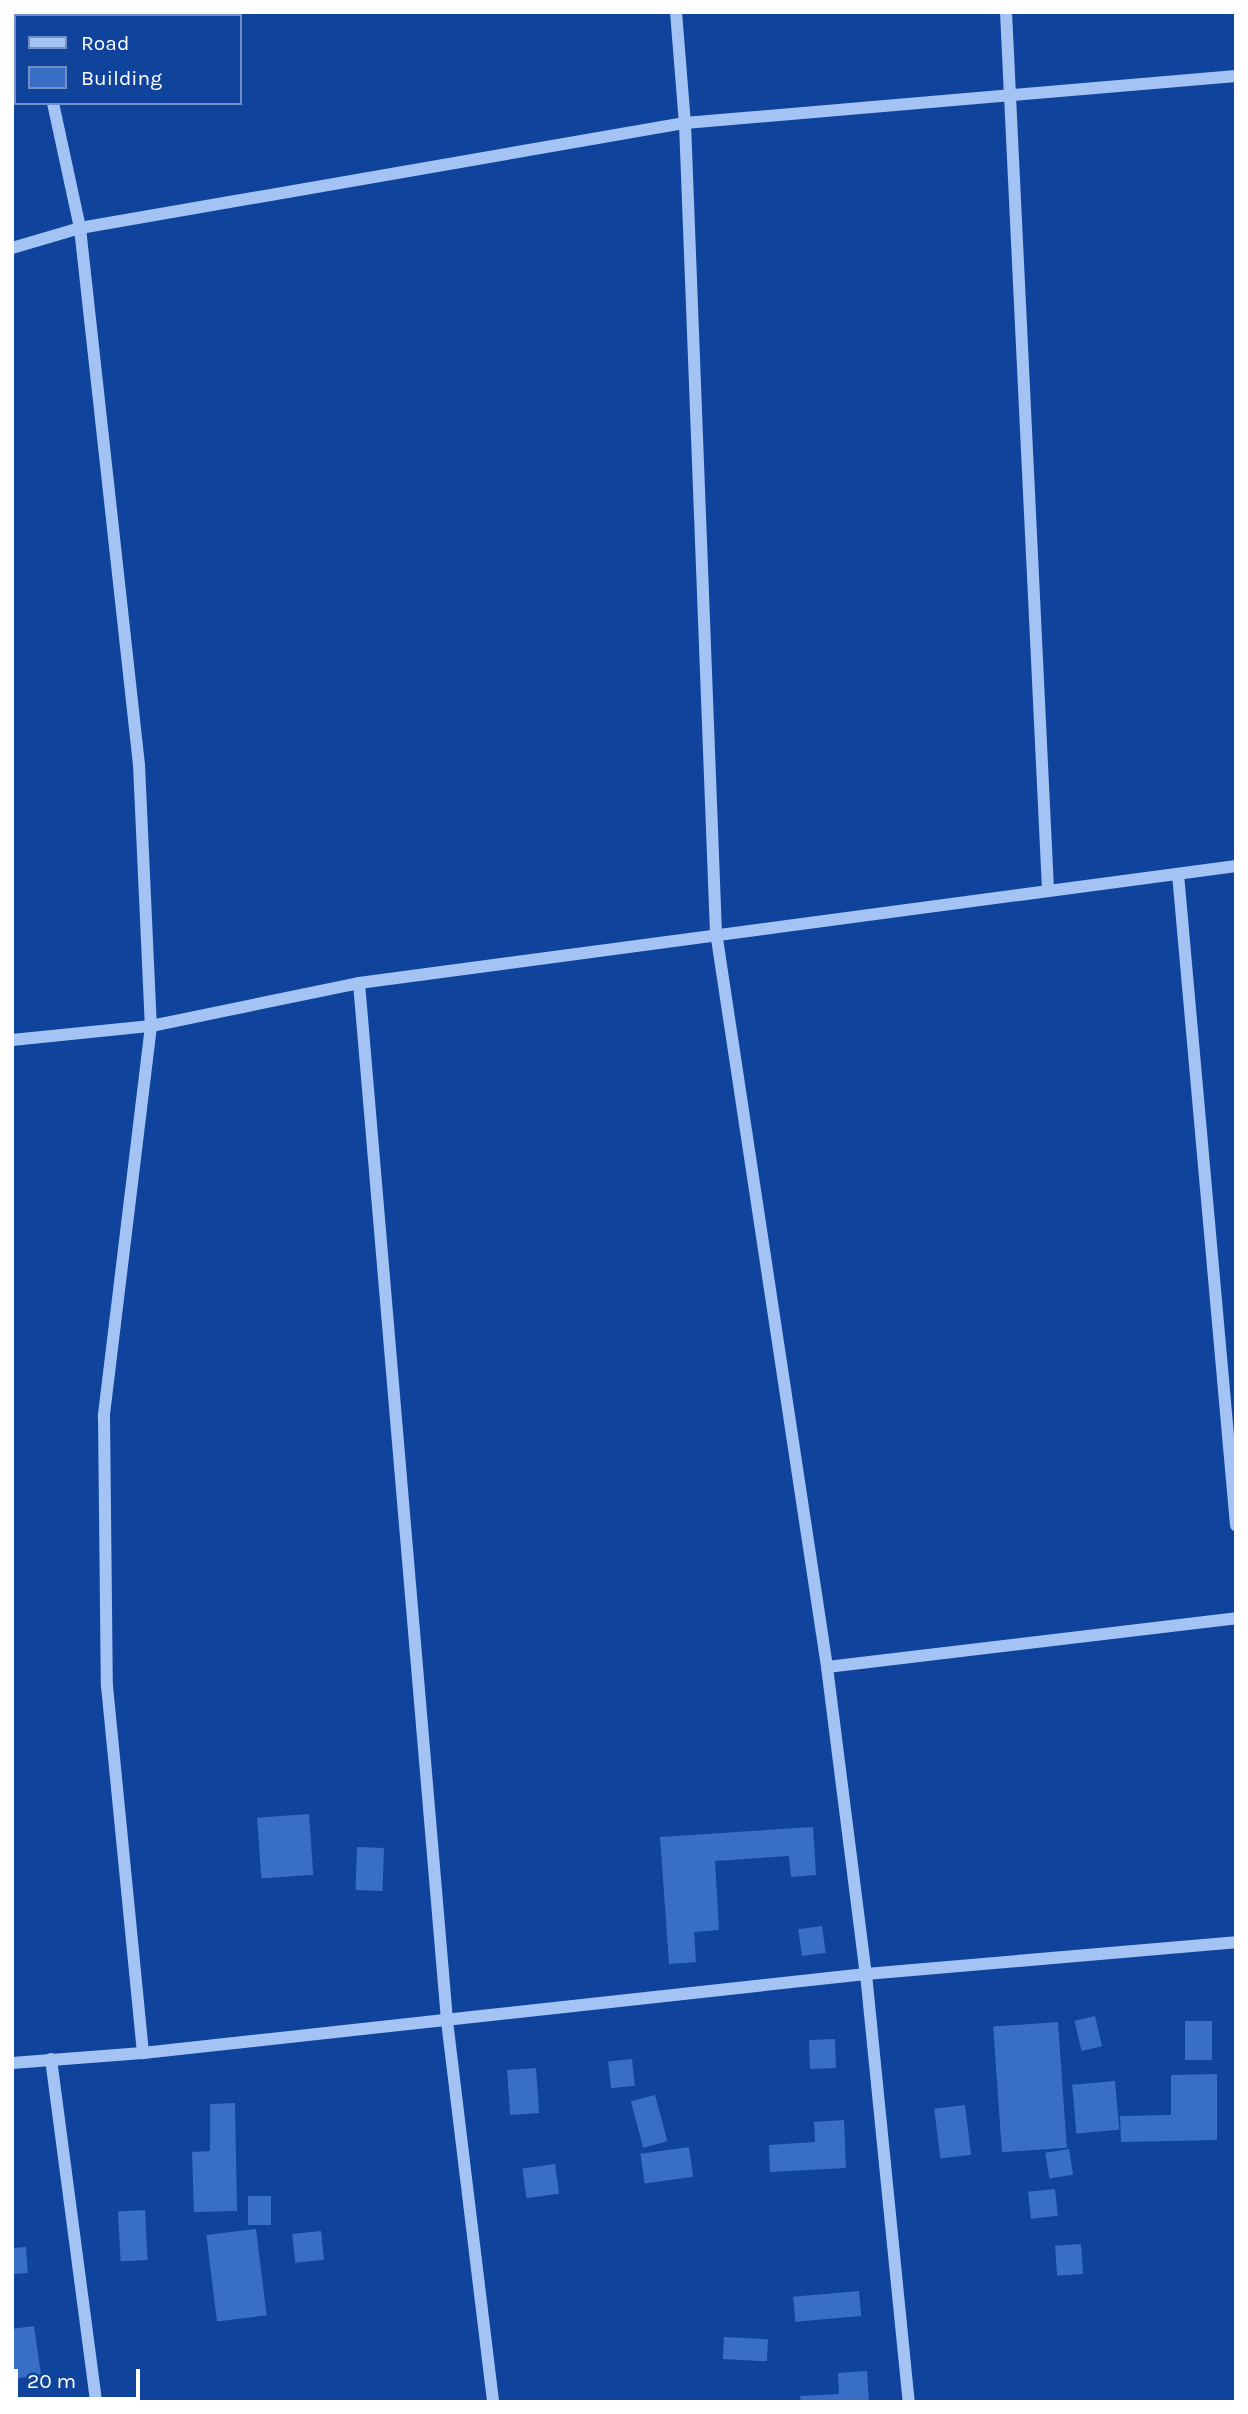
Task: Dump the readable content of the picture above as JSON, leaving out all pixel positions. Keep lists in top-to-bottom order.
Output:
{
  "legend": ["Road", "Building"],
  "scale_bar": "20 m"
}
